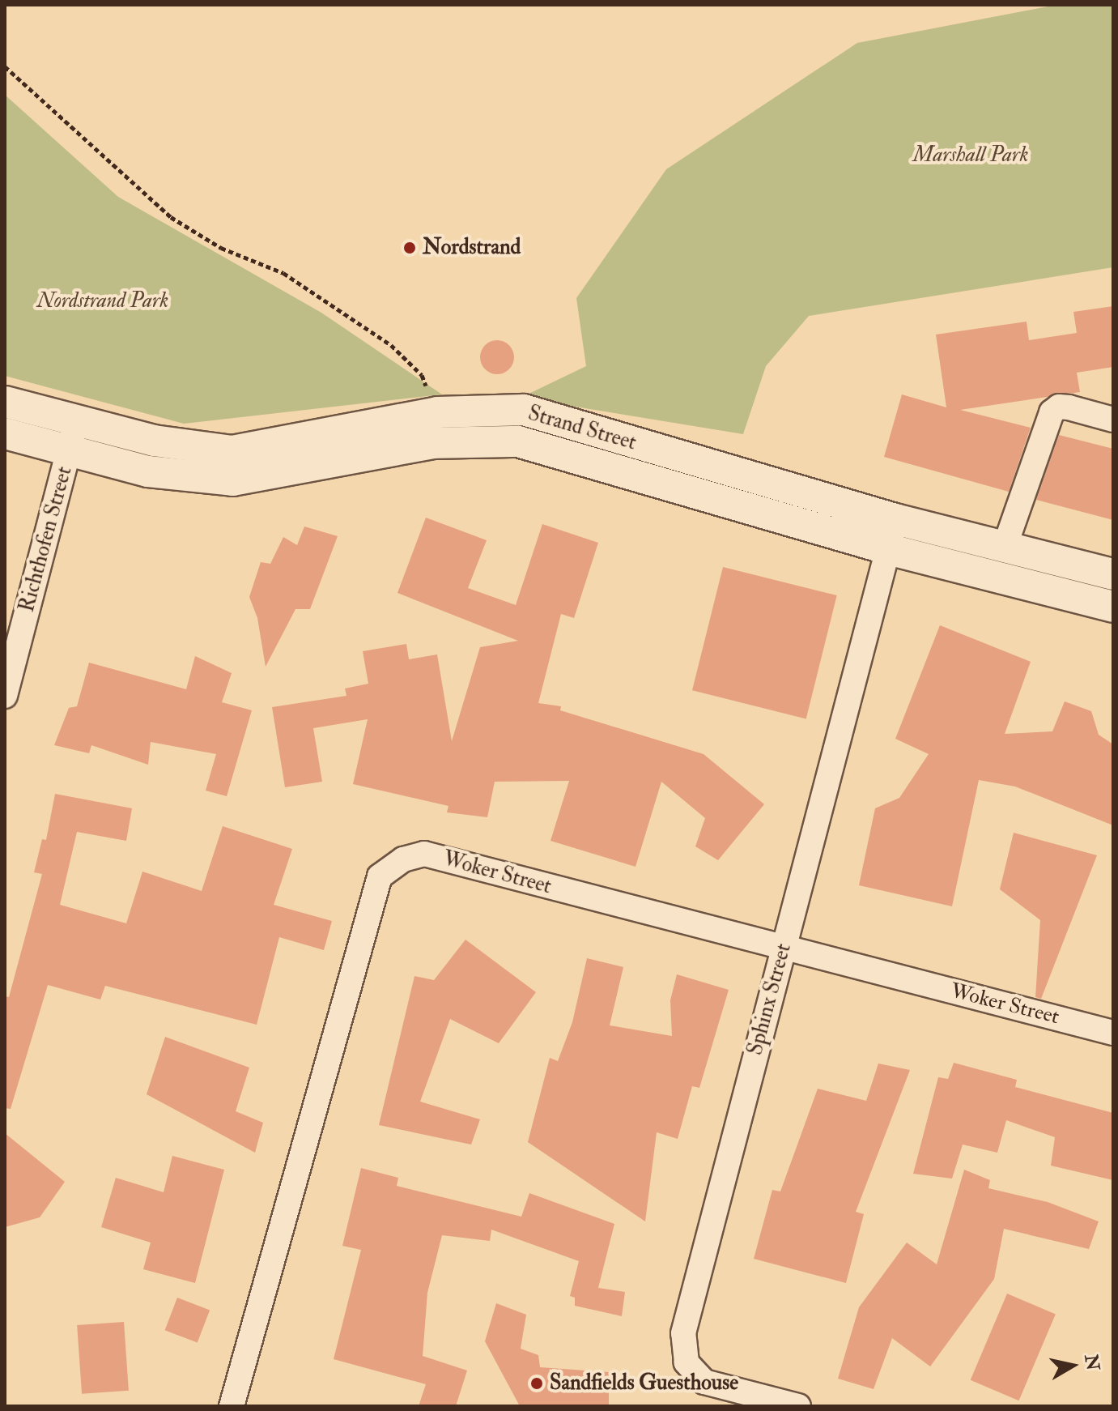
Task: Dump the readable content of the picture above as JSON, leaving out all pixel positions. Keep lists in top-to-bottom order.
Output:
{
  "streets": {
    "street": [
      "Strand Street",
      "Richthofen Street",
      "Woker Street",
      "Sphinx Street"
    ]
  },
  "crossings": [
    ["Strand Street", "Richthofen Street"],
    ["Strand Street", "Sphinx Street"],
    ["Woker Street", "Sphinx Street"]
  ],
  "parks": ["Marshall Park", "Nordstrand Park"],
  "places": ["Nordstrand", "Sandfields Guesthouse"],
  "north": "right"
}
